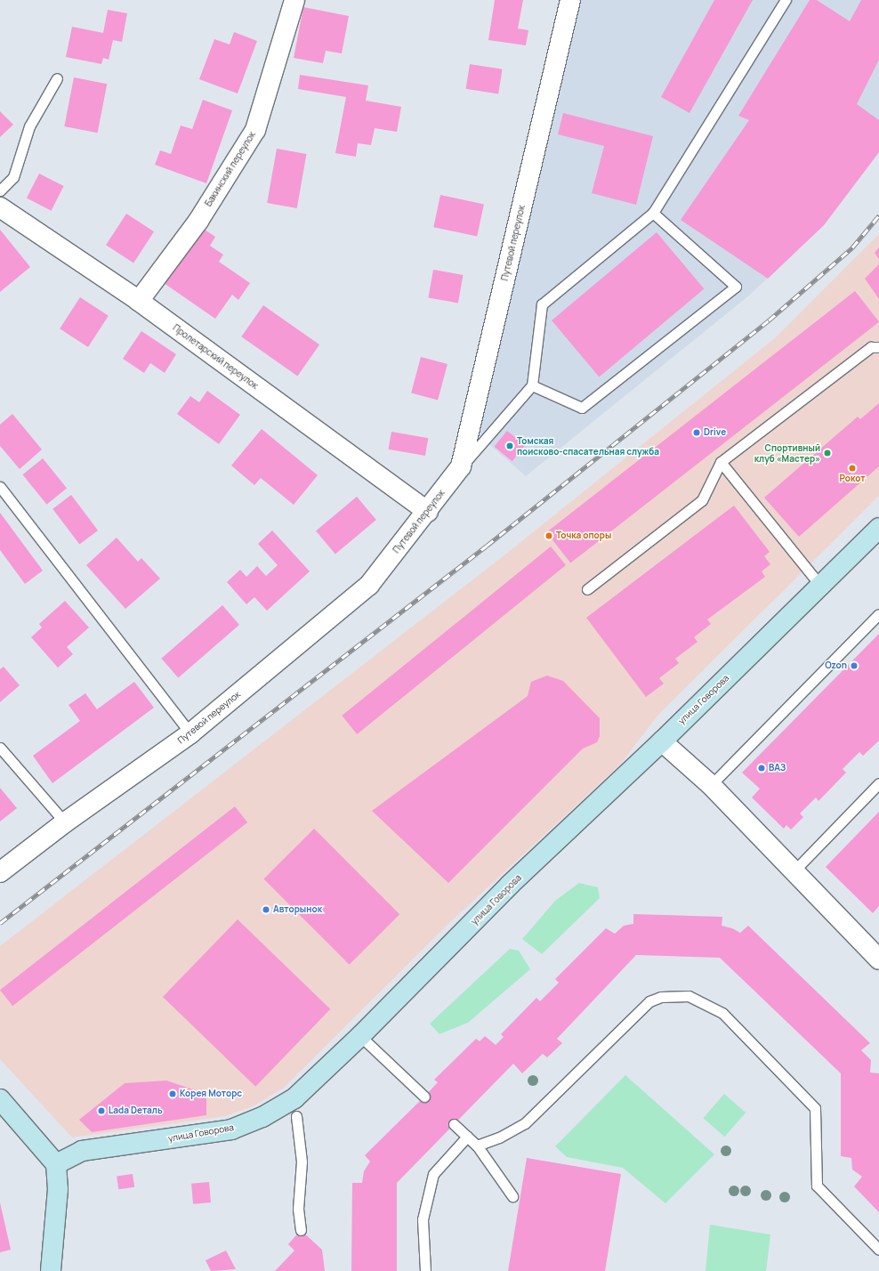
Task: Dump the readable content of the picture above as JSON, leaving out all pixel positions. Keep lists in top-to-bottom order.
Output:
{
  "streets": {
    "street": [
      "Бакинский переулок",
      "Путевой переулок",
      "Пролетарский переулок",
      "улица Говорова"
    ]
  },
  "crossings": [
    ["Бакинский переулок", "Пролетарский переулок"],
    ["Путевой переулок", "Пролетарский переулок"]
  ],
  "places": [
    "Drive",
    "Томская поисково-спасательная служба",
    "Спортивный клуб «Мастер»",
    "Рокот",
    "Точка опоры",
    "Ozon",
    "ВАЗ",
    "Авторынок",
    "Корея Моторс",
    "Lada Dеталь"
  ]
}
